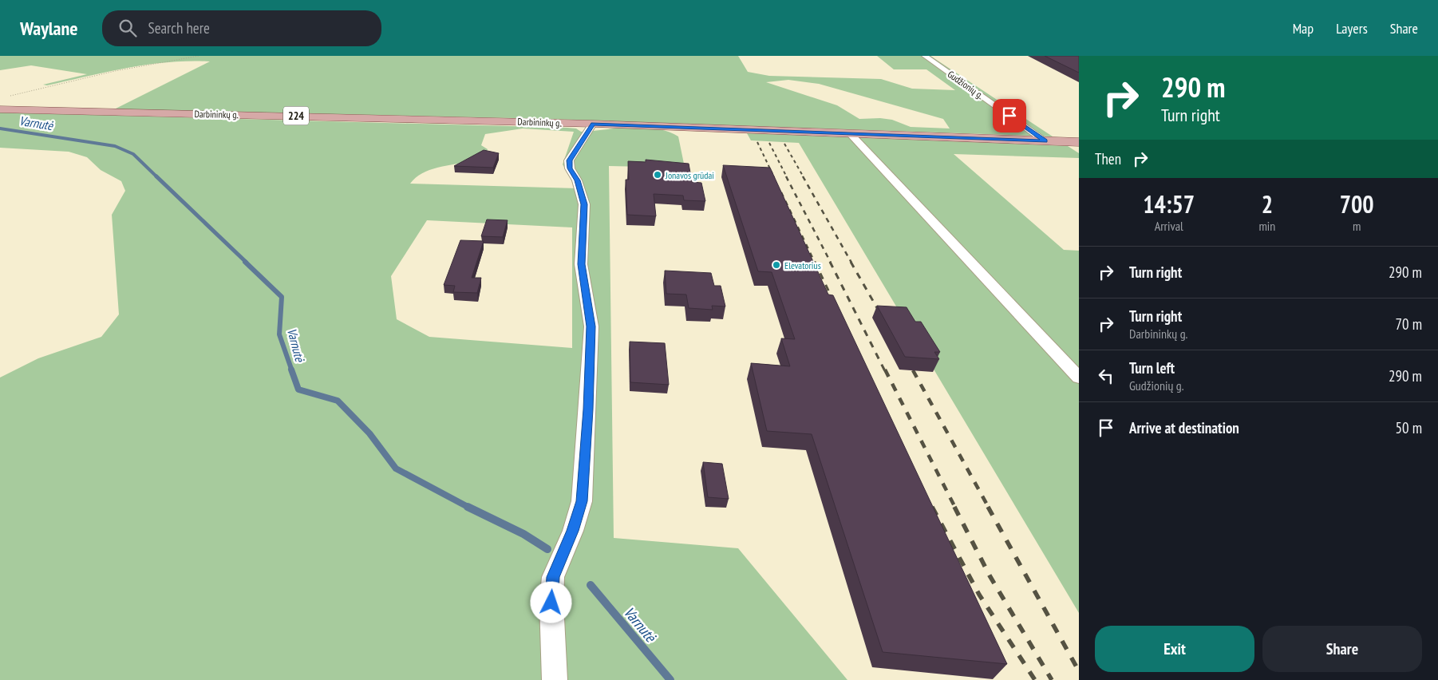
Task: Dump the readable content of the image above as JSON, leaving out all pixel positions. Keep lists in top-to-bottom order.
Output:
{
  "streets": {
    "main road": ["Darbininkų g.", "224"],
    "street": ["Gudžionių g."]
  },
  "crossings": [
    ["Gudžionių g.", "Darbininkų g."]
  ],
  "water": ["Varnutė"],
  "places": ["Jonavos grūdai", "Elevatorius"],
  "page": {
    "header": "Waylane",
    "search": "Search here",
    "nav": ["Map", "Layers", "Share"],
    "turn": ["290 m", "Turn right"],
    "then": "Then",
    "eta": [
      "14:57",
      "Arrival",
      "2",
      "min",
      "700",
      "m"
    ],
    "list": [
      {
        "name": "Turn right",
        "value": "290 m"
      },
      {
        "name": "Turn right",
        "note": "Darbininkų g.",
        "value": "70 m"
      },
      {
        "name": "Turn left",
        "note": "Gudžionių g.",
        "value": "290 m"
      },
      {
        "name": "Arrive at destination",
        "value": "50 m"
      }
    ],
    "buttons": ["Exit", "Share"]
  }
}
